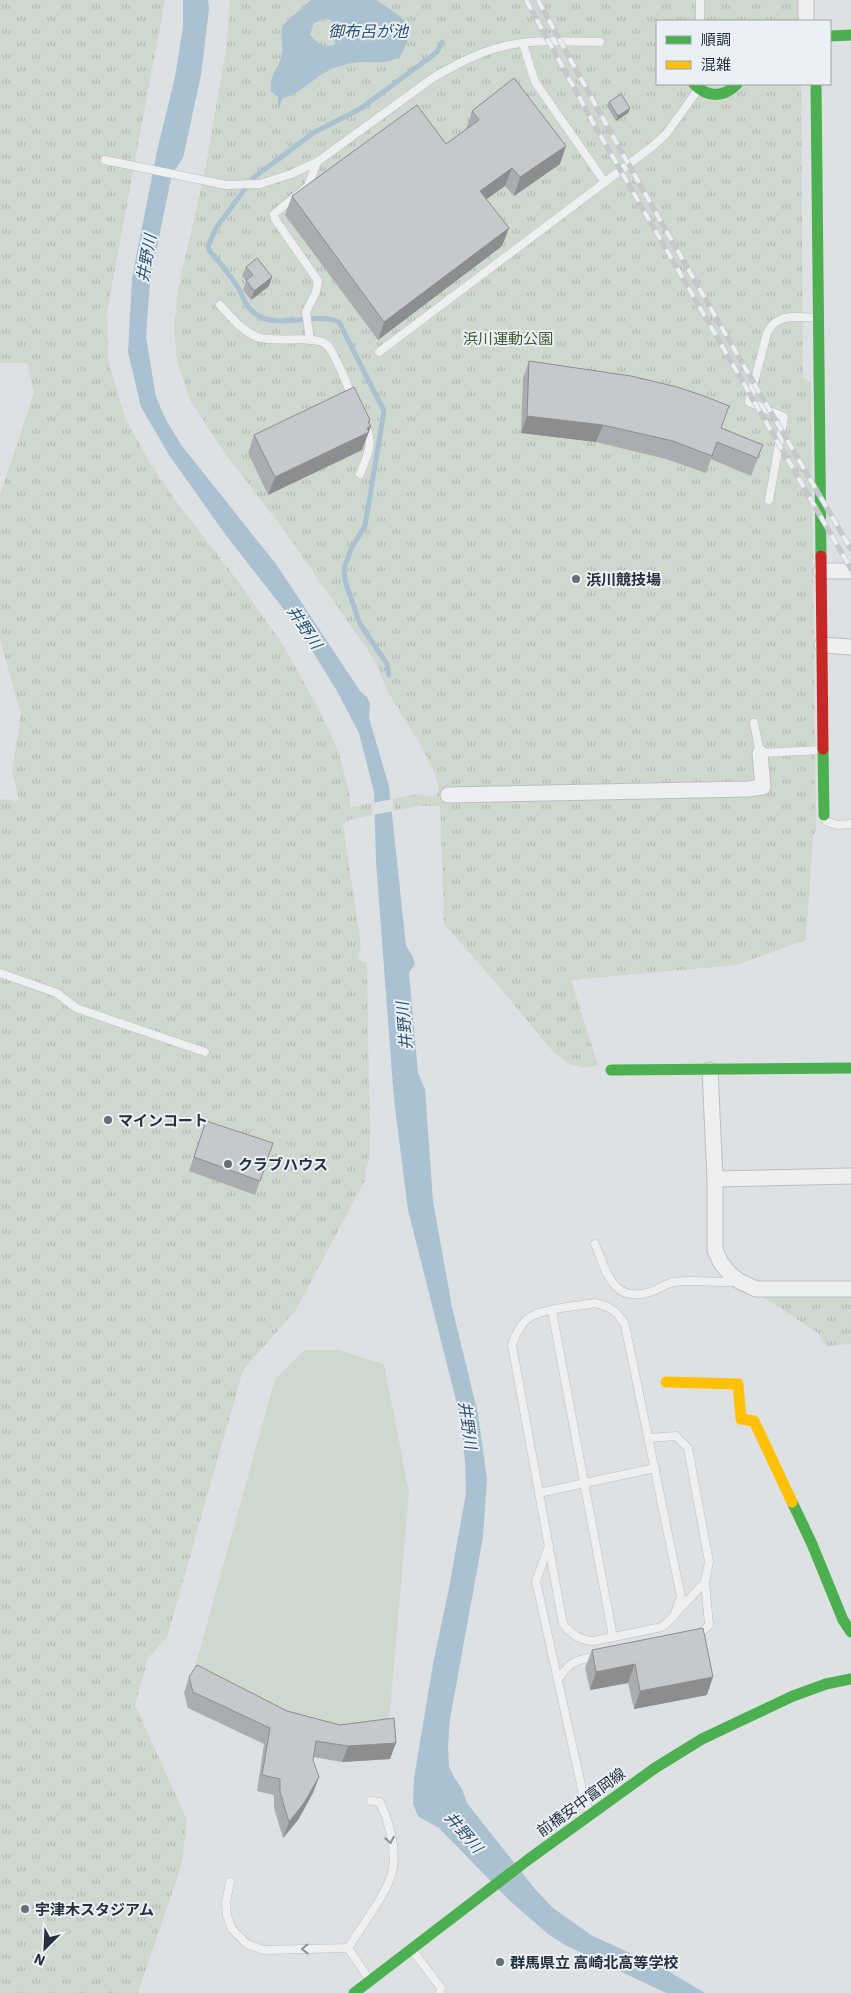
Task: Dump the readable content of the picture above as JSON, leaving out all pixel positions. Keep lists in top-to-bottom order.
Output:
{
  "streets": {
    "street": ["前橋安中富岡線"]
  },
  "water": ["御布呂が池", "井野川"],
  "parks": ["浜川運動公園"],
  "places": [
    "浜川競技場",
    "マインコート",
    "クラブハウス",
    "宇津木スタジアム",
    "群馬県立 高崎北高等学校"
  ],
  "legend": ["順調", "混雑"],
  "north": "bottom left"
}
